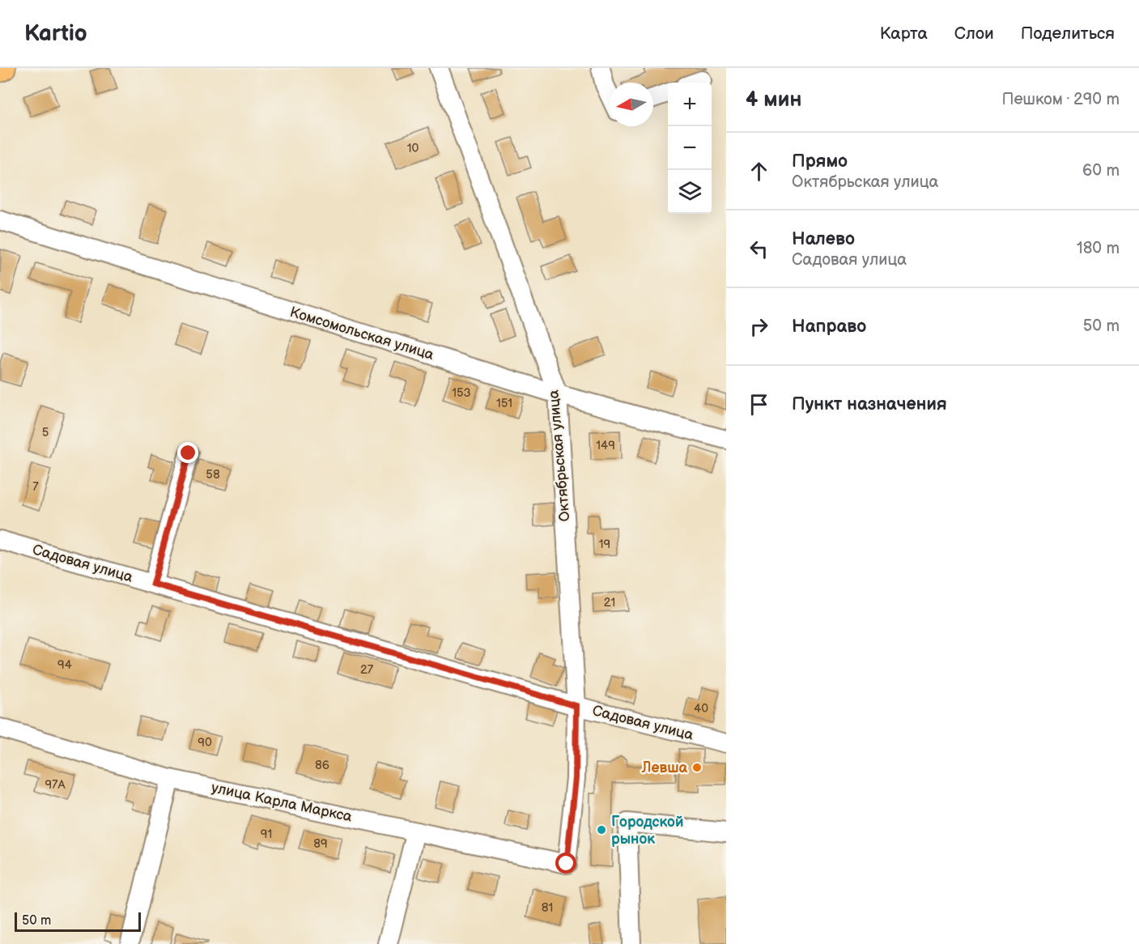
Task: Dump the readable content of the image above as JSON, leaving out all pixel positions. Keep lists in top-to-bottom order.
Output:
{
  "streets": {
    "street": [
      "Комсомольская улица",
      "Октябрьская улица",
      "Садовая улица",
      "улица Карла Маркса"
    ]
  },
  "crossings": [
    ["Комсомольская улица", "Октябрьская улица"],
    ["Октябрьская улица", "Садовая улица"],
    ["Октябрьская улица", "улица Карла Маркса"]
  ],
  "places": ["Левша", "Городской рынок"],
  "house_numbers": [
    "10",
    "153",
    "151",
    "5",
    "149",
    "58",
    "7",
    "19",
    "21",
    "94",
    "27",
    "40",
    "90",
    "86",
    "97А",
    "91",
    "89",
    "81"
  ],
  "scale_bar": "50 m",
  "north": "left",
  "page": {
    "header": "Kartio",
    "nav": ["Карта", "Слои", "Поделиться"],
    "heading": ["4 мин", "Пешком · 290 m"],
    "map_buttons": ["+", "−"],
    "list": [
      ["Прямо", "Октябрьская улица", "60 m"],
      ["Налево", "Садовая улица", "180 m"],
      ["Направо", "50 m"],
      "Пункт назначения"
    ],
    "scale": "50 m"
  }
}
